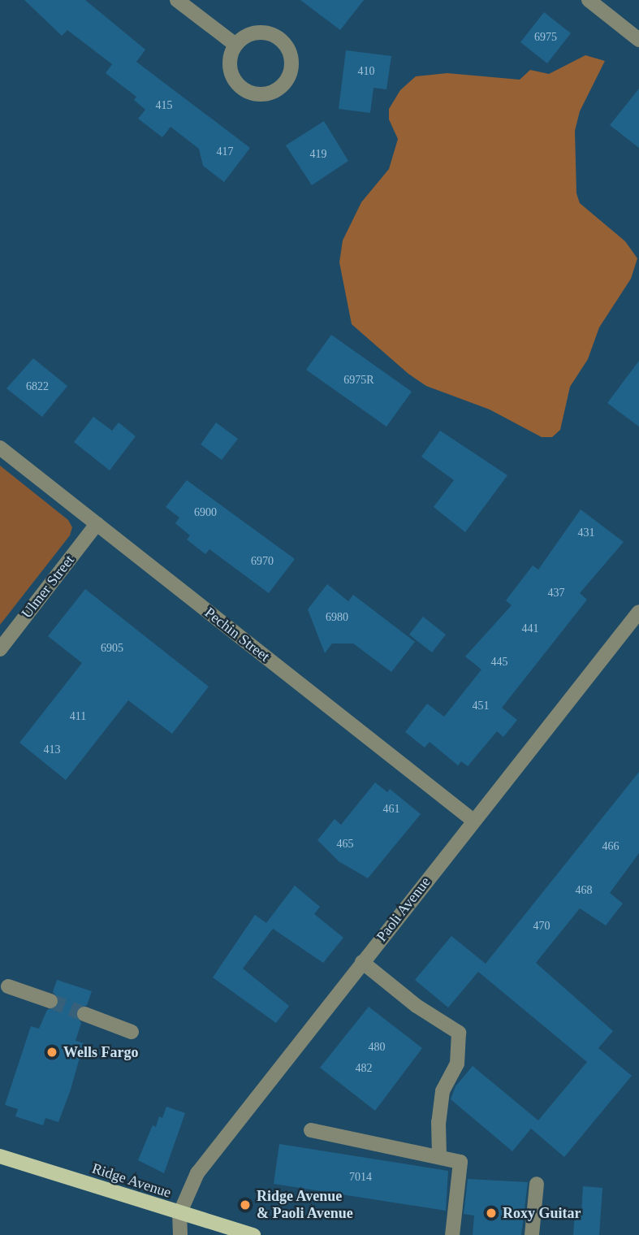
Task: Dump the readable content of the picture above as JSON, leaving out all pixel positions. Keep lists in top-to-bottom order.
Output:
{
  "streets": {
    "main road": ["Ridge Avenue"],
    "street": ["Ulmer Street", "Pechin Street", "Paoli Avenue"]
  },
  "crossings": [
    ["Ulmer Street", "Pechin Street"],
    ["Pechin Street", "Paoli Avenue"],
    ["Paoli Avenue", "Ridge Avenue"]
  ],
  "places": ["Wells Fargo", "Ridge Avenue & Paoli Avenue", "Roxy Guitar"],
  "house_numbers": [
    "6975",
    "410",
    "415",
    "417",
    "419",
    "6975R",
    "6822",
    "6900",
    "431",
    "6970",
    "437",
    "6980",
    "441",
    "6905",
    "445",
    "451",
    "411",
    "413",
    "461",
    "465",
    "466",
    "468",
    "470",
    "480",
    "482",
    "7014"
  ]
}
